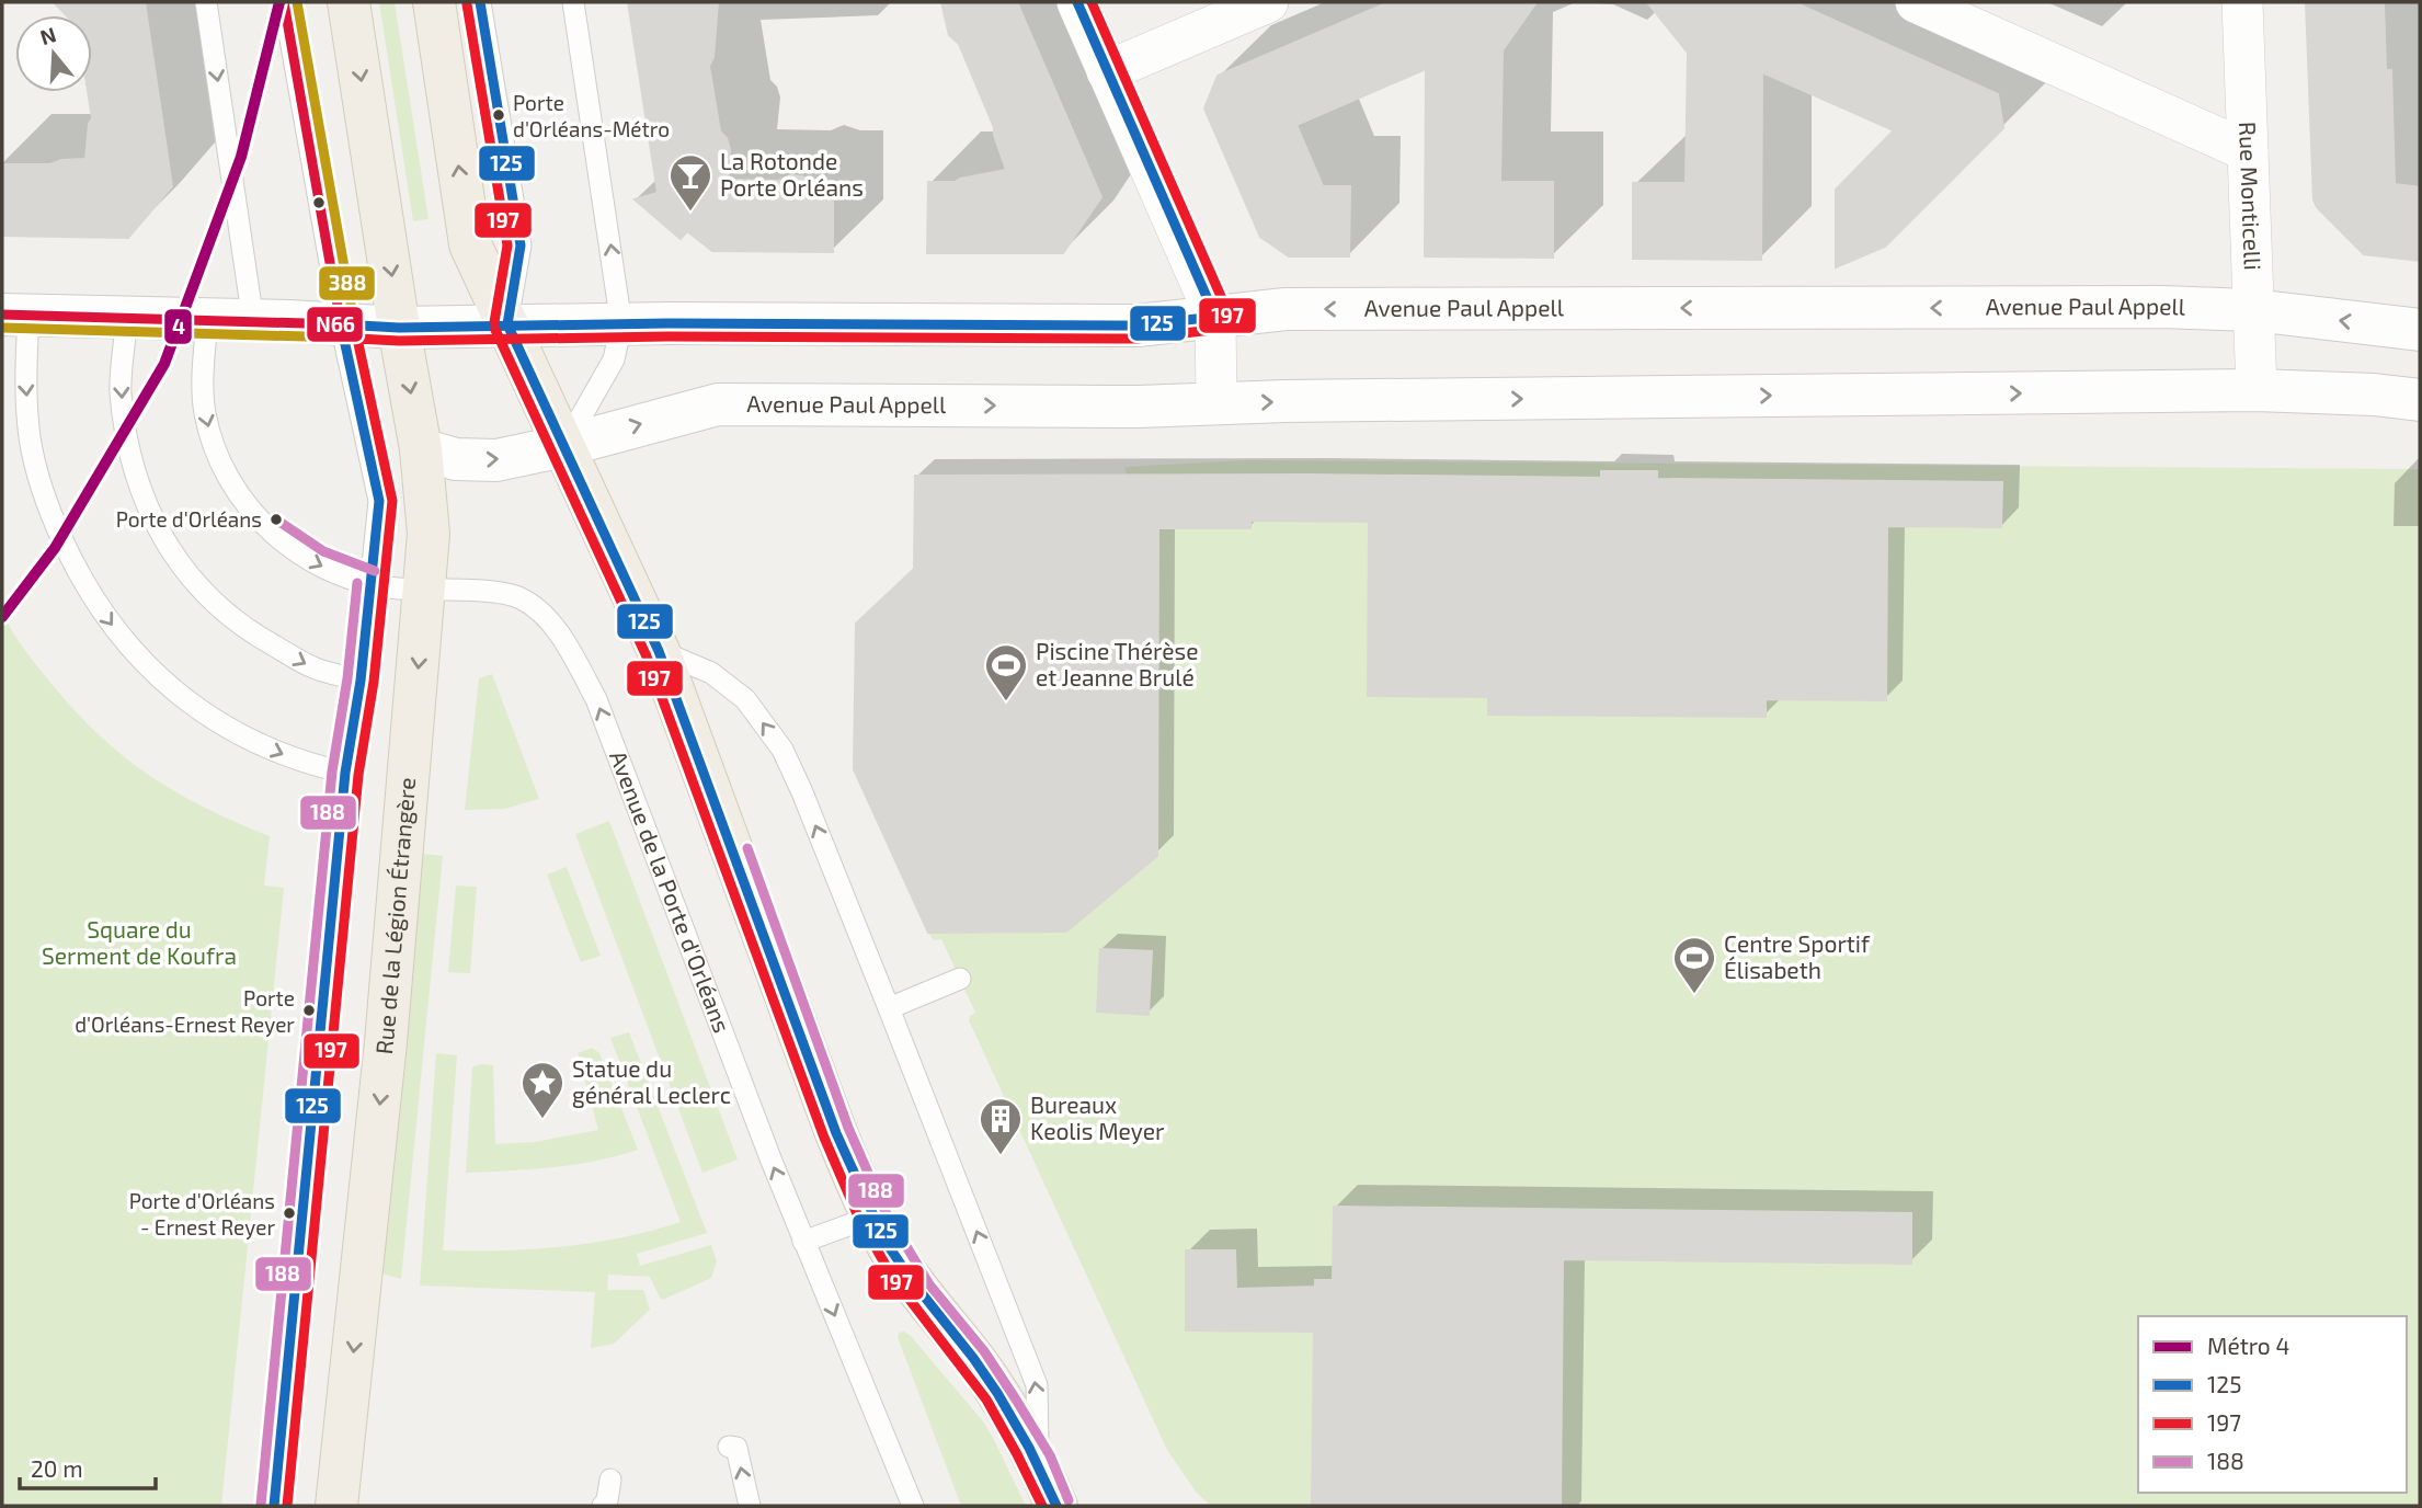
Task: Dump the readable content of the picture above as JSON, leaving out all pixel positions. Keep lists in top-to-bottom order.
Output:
{
  "streets": {
    "main road": ["Rue de la Légion Étrangère"],
    "street": ["Rue Monticelli", "Avenue Paul Appell"],
    "lane": ["Avenue de la Porte d'Orléans"]
  },
  "crossings": [
    ["Rue Monticelli", "Avenue Paul Appell"],
    ["Avenue Paul Appell", "Avenue de la Porte d'Orléans"],
    ["Avenue Paul Appell", "Rue de la Légion Étrangère"],
    ["Avenue de la Porte d'Orléans", "Rue de la Légion Étrangère"]
  ],
  "parks": ["Square du Serment de Koufra"],
  "places": {
    "other": [
      "Porte d'Orléans-Métro",
      "Porte d'Orléans",
      "Porte d'Orléans-Ernest Reyer",
      "Porte d'Orléans - Ernest Reyer"
    ],
    "bar": ["La Rotonde Porte Orléans"],
    "sports": ["Piscine Thérèse et Jeanne Brulé", "Centre Sportif Élisabeth"],
    "place": ["Statue du général Leclerc"],
    "building": ["Bureaux Keolis Meyer"]
  },
  "lines": [
    "metro line 4",
    "transit line 125",
    "transit line 197",
    "transit line N66",
    "transit line 388",
    "transit line 188"
  ],
  "legend": [
    "Métro 4",
    "125",
    "197",
    "188"
  ],
  "scale_bar": "20 m",
  "north": "top"
}
